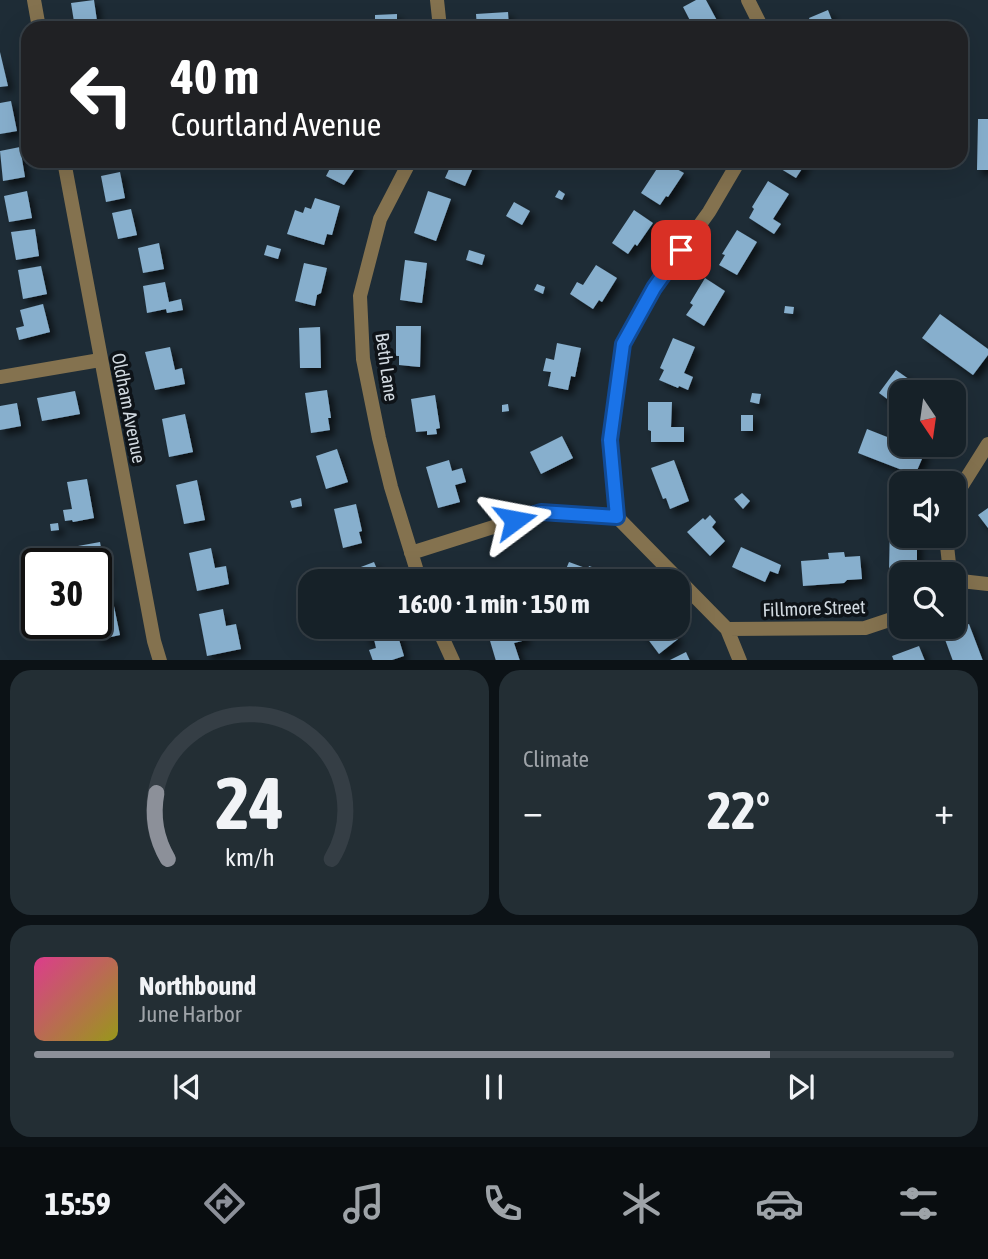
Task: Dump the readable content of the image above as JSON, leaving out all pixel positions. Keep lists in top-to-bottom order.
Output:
{
  "streets": {
    "street": ["Beth Lane", "Oldham Avenue", "Fillmore Street"]
  },
  "north": "bottom",
  "page": {
    "turn": ["40 m", "Courtland Avenue"],
    "limit": "30",
    "trip": "16:00 · 1 min · 150 m",
    "tile": "Climate",
    "heat": ["−", "22°", "+"],
    "song": ["Northbound", "June Harbor"],
    "tabs": "15:59",
    "gauge": ["24", "km/h"]
  }
}
